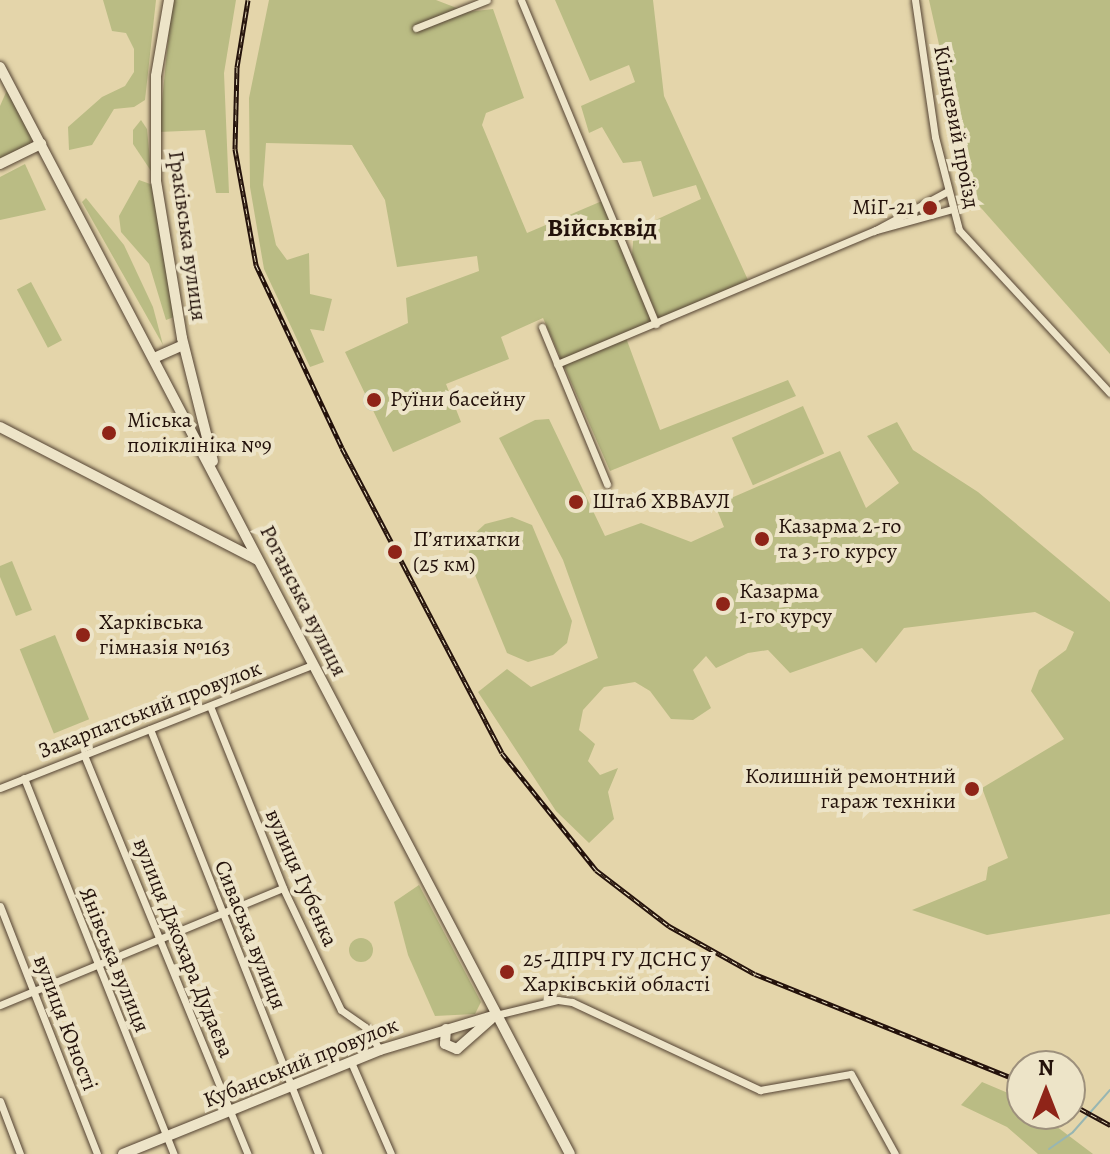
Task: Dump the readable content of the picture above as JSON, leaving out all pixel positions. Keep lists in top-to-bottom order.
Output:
{
  "streets": {
    "street": [
      "Кільцевий проїзд",
      "Граківська вулиця",
      "Роганська вулиця",
      "Закарпатський провулок",
      "вулиця Губенка",
      "Сиваська вулиця",
      "вулиця Джохара Дудаєва",
      "Янівська вулиця",
      "вулиця Юності",
      "Кубанський провулок"
    ]
  },
  "crossings": [
    ["Граківська вулиця", "Роганська вулиця"],
    ["Роганська вулиця", "Закарпатський провулок"],
    ["Роганська вулиця", "Кубанський провулок"],
    ["Закарпатський провулок", "вулиця Губенка"],
    ["Закарпатський провулок", "Сиваська вулиця"],
    ["Закарпатський провулок", "вулиця Джохара Дудаєва"],
    ["Закарпатський провулок", "Янівська вулиця"],
    ["вулиця Губенка", "Кубанський провулок"],
    ["Сиваська вулиця", "Кубанський провулок"],
    ["вулиця Джохара Дудаєва", "Кубанський провулок"],
    ["Янівська вулиця", "Кубанський провулок"]
  ],
  "districts": ["Військвід"],
  "places": [
    "МіГ-21",
    "Руїни басейну",
    "Міська поліклініка №9",
    "Штаб ХВВАУЛ",
    "Казарма 2-го та 3-го курсу",
    "Пʼятихатки (25 км)",
    "Казарма 1-го курсу",
    "Харківська гімназія №163",
    "Колишній ремонтний гараж техніки",
    "25-ДПРЧ ГУ ДСНС у Харківській області"
  ],
  "north": "top"
}
